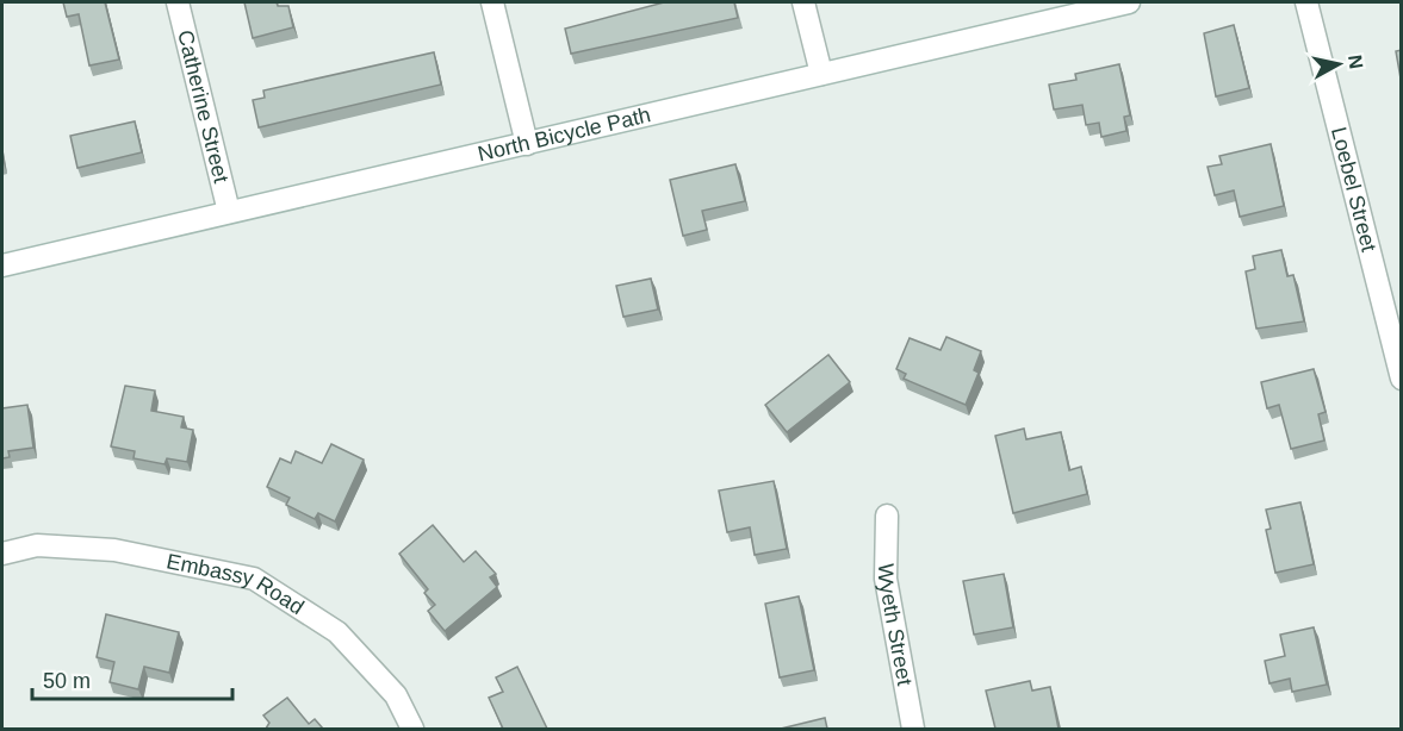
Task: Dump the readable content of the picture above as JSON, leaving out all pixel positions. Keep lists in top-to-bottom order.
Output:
{
  "streets": {
    "street": [
      "Catherine Street",
      "North Bicycle Path",
      "Loebel Street",
      "Embassy Road",
      "Wyeth Street"
    ]
  },
  "crossings": [
    ["Catherine Street", "North Bicycle Path"]
  ],
  "scale_bar": "50 m",
  "north": "right"
}
